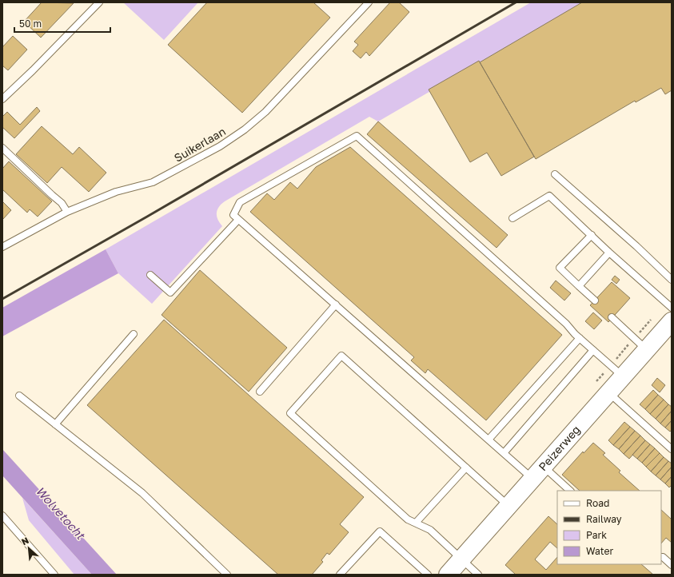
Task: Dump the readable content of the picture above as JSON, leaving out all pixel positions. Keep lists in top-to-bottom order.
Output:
{
  "streets": {
    "street": ["Peizerweg"],
    "lane": ["Suikerlaan"]
  },
  "water": ["Wolvetocht"],
  "legend": [
    "Road",
    "Railway",
    "Park",
    "Water"
  ],
  "scale_bar": "50 m",
  "north": "top left"
}
